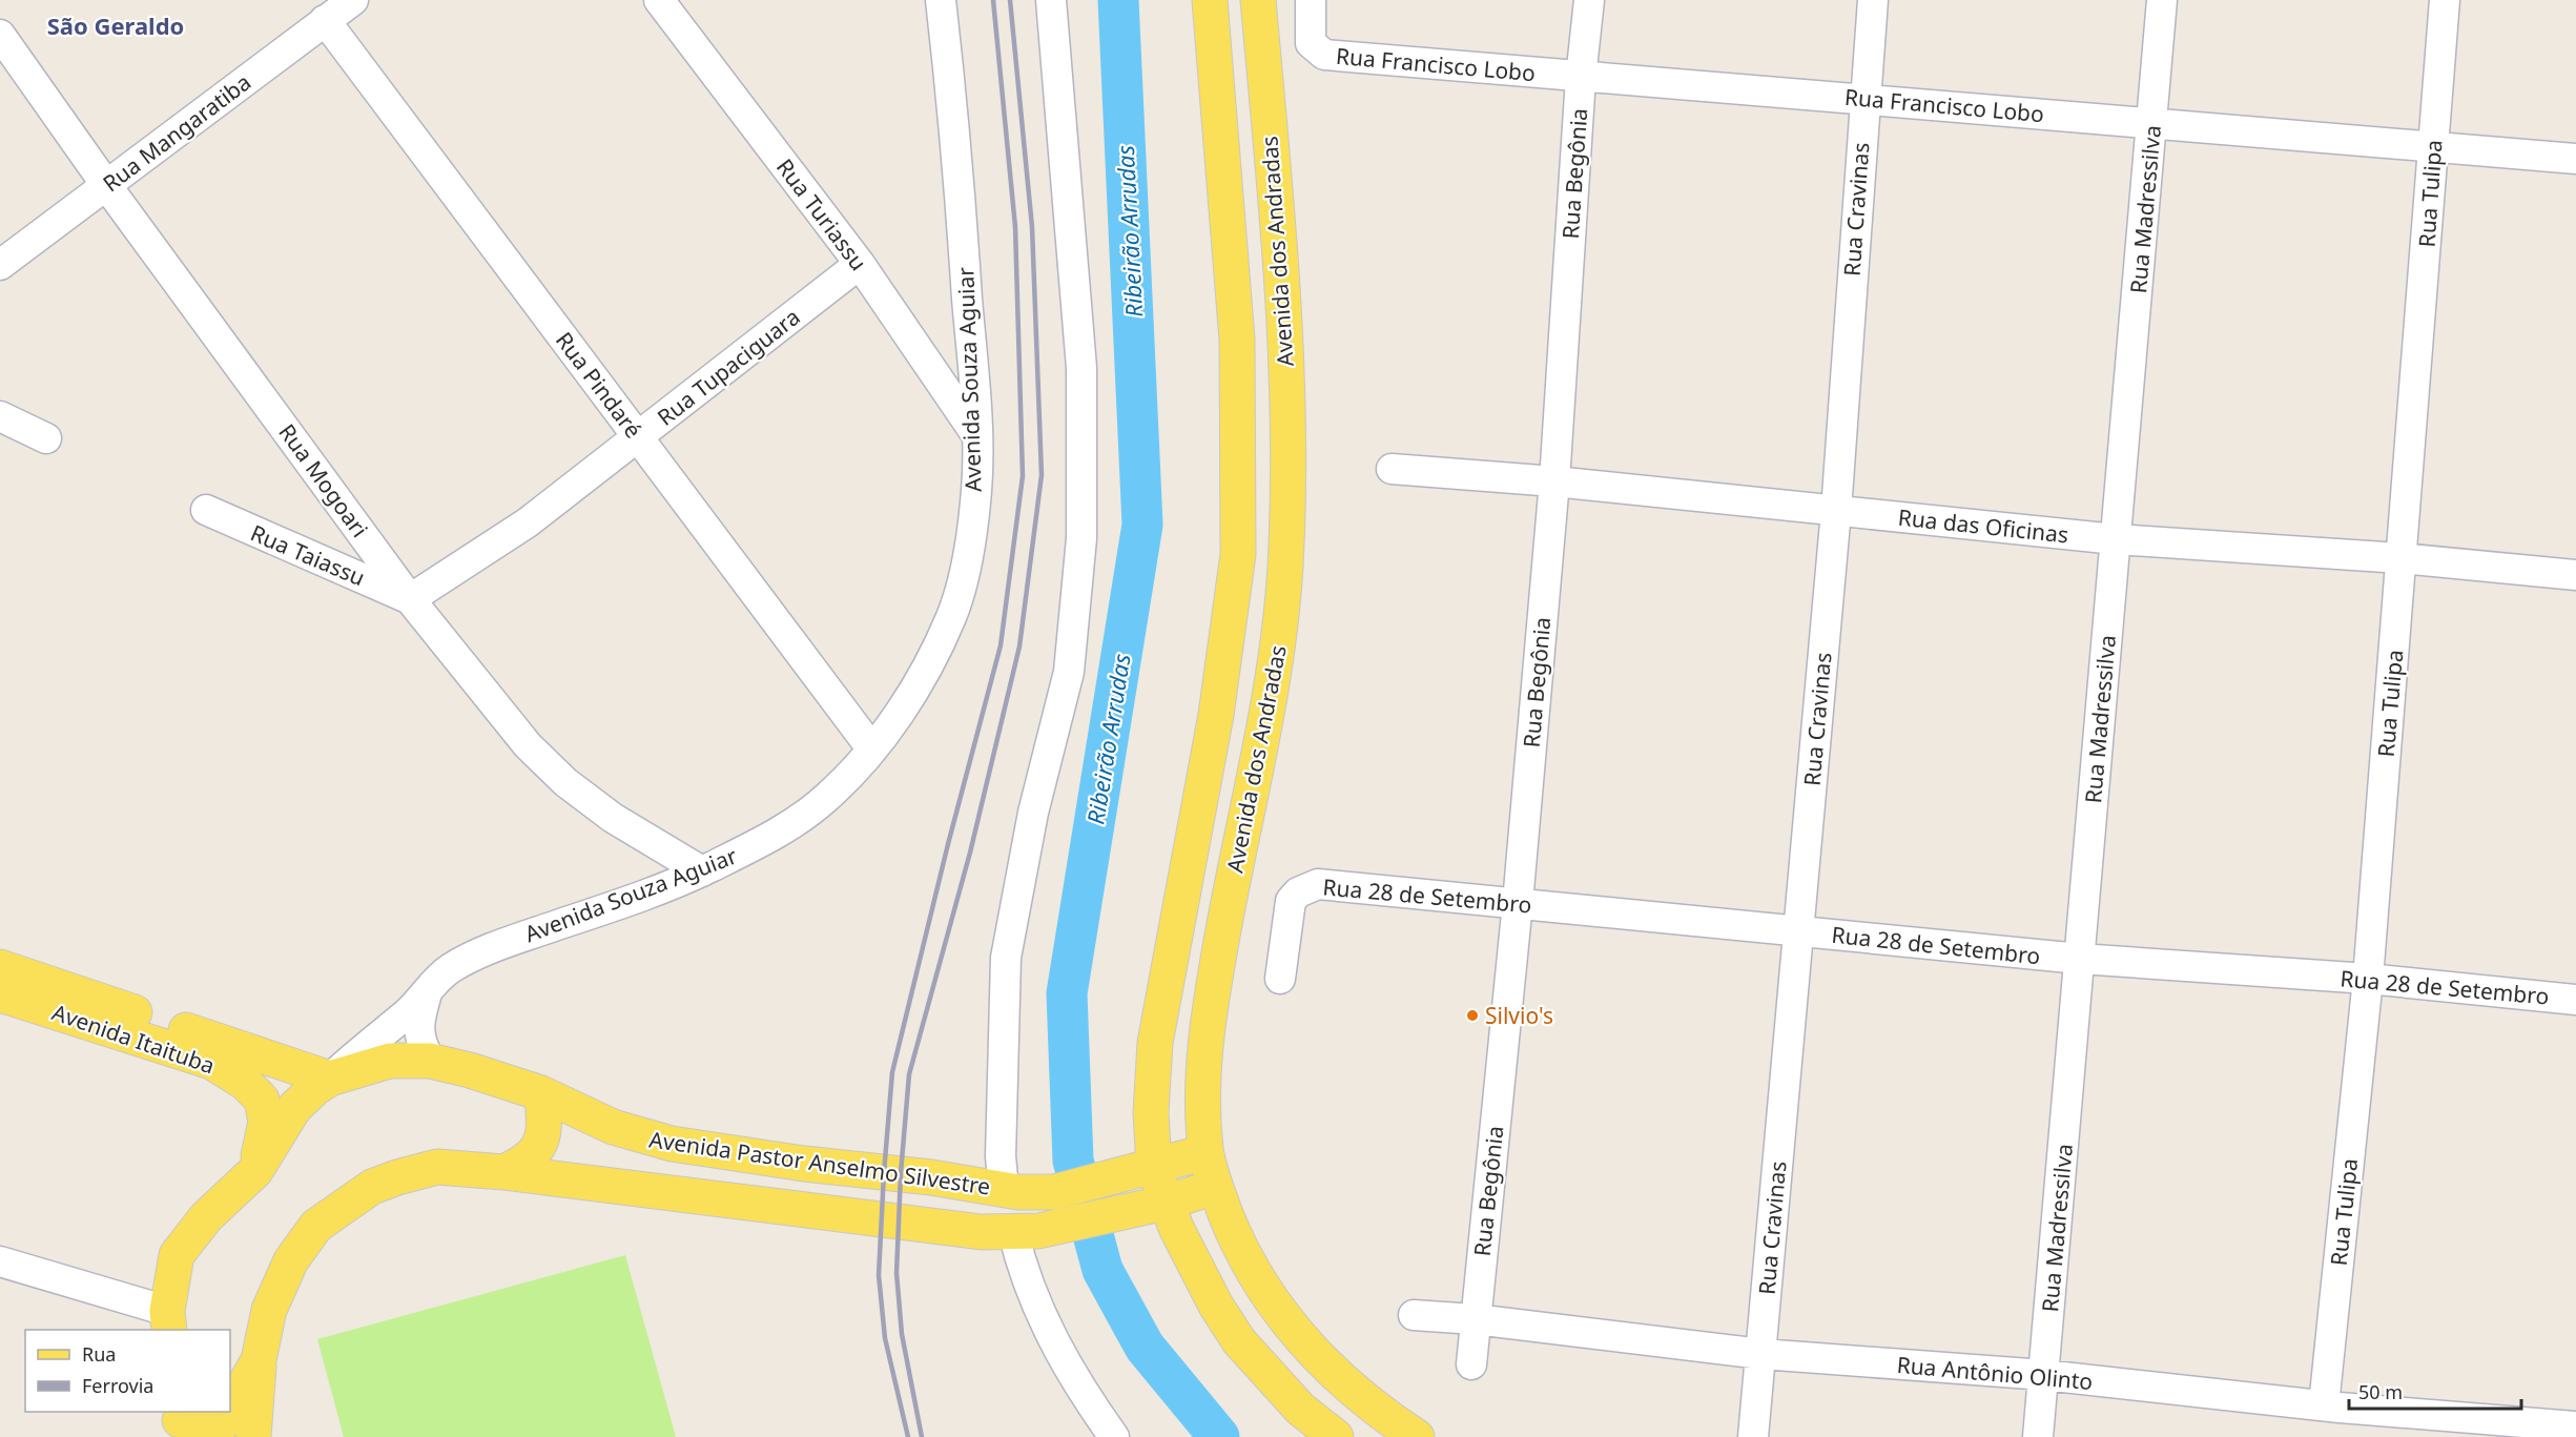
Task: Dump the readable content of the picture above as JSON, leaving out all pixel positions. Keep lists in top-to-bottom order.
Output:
{
  "streets": {
    "main road": ["Avenida dos Andradas", "Avenida Itaituba", "Avenida Pastor Anselmo Silvestre"],
    "street": [
      "Rua Francisco Lobo",
      "Rua Mangaratiba",
      "Rua Begônia",
      "Rua Tulipa",
      "Rua Cravinas",
      "Rua Madressilva",
      "Rua Turiassu",
      "Rua Tupaciguara",
      "Avenida Souza Aguiar",
      "Rua Pindaré",
      "Rua Mogoari",
      "Rua das Oficinas",
      "Rua Taiassu",
      "Rua 28 de Setembro",
      "Rua Antônio Olinto"
    ]
  },
  "crossings": [
    ["Rua Francisco Lobo", "Rua Begônia"],
    ["Rua Francisco Lobo", "Rua Tulipa"],
    ["Rua Francisco Lobo", "Rua Cravinas"],
    ["Rua Francisco Lobo", "Rua Madressilva"],
    ["Rua Mangaratiba", "Rua Pindaré"],
    ["Rua Mangaratiba", "Rua Mogoari"],
    ["Rua Begônia", "Rua das Oficinas"],
    ["Rua Begônia", "Rua 28 de Setembro"],
    ["Rua Begônia", "Rua Antônio Olinto"],
    ["Rua Tulipa", "Rua das Oficinas"],
    ["Rua Tulipa", "Rua 28 de Setembro"],
    ["Rua Tulipa", "Rua Antônio Olinto"],
    ["Rua Cravinas", "Rua das Oficinas"],
    ["Rua Cravinas", "Rua 28 de Setembro"],
    ["Rua Cravinas", "Rua Antônio Olinto"],
    ["Rua Madressilva", "Rua das Oficinas"],
    ["Rua Madressilva", "Rua 28 de Setembro"],
    ["Rua Madressilva", "Rua Antônio Olinto"],
    ["Rua Turiassu", "Rua Tupaciguara"],
    ["Rua Turiassu", "Avenida Souza Aguiar"],
    ["Avenida dos Andradas", "Avenida Pastor Anselmo Silvestre"],
    ["Rua Tupaciguara", "Rua Pindaré"],
    ["Rua Tupaciguara", "Rua Mogoari"],
    ["Rua Tupaciguara", "Rua Taiassu"],
    ["Avenida Souza Aguiar", "Rua Pindaré"],
    ["Avenida Souza Aguiar", "Rua Mogoari"],
    ["Avenida Souza Aguiar", "Avenida Itaituba"],
    ["Avenida Souza Aguiar", "Avenida Pastor Anselmo Silvestre"],
    ["Rua Mogoari", "Rua Taiassu"],
    ["Avenida Itaituba", "Avenida Pastor Anselmo Silvestre"]
  ],
  "districts": ["São Geraldo"],
  "water": ["Ribeirão Arrudas"],
  "places": ["Silvio's"],
  "legend": ["Rua", "Ferrovia"],
  "scale_bar": "50 m"
}
